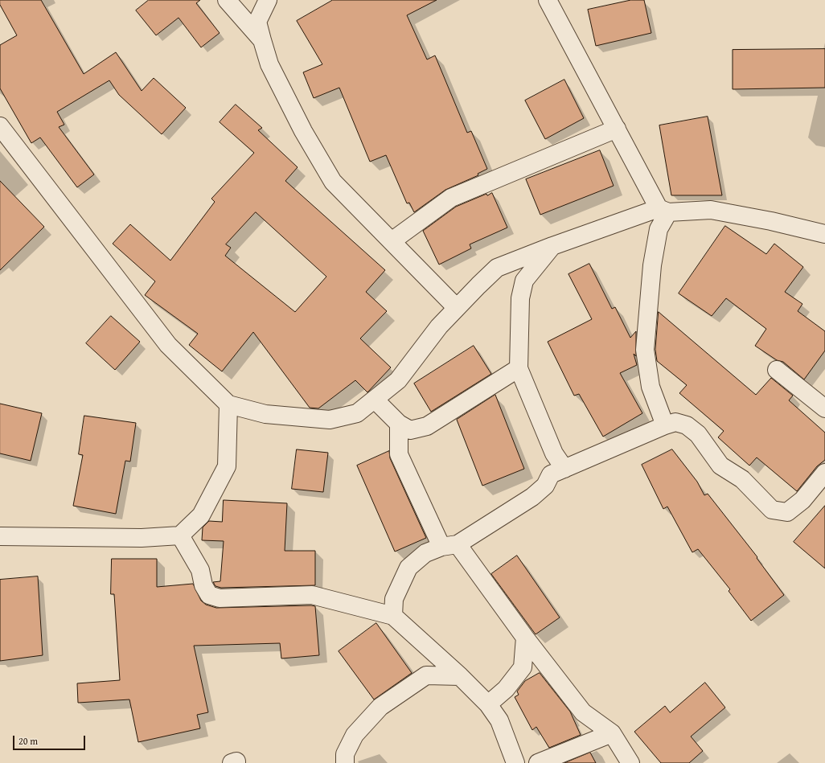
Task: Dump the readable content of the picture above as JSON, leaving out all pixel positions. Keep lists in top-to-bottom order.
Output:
{
  "scale_bar": "20 m"
}
